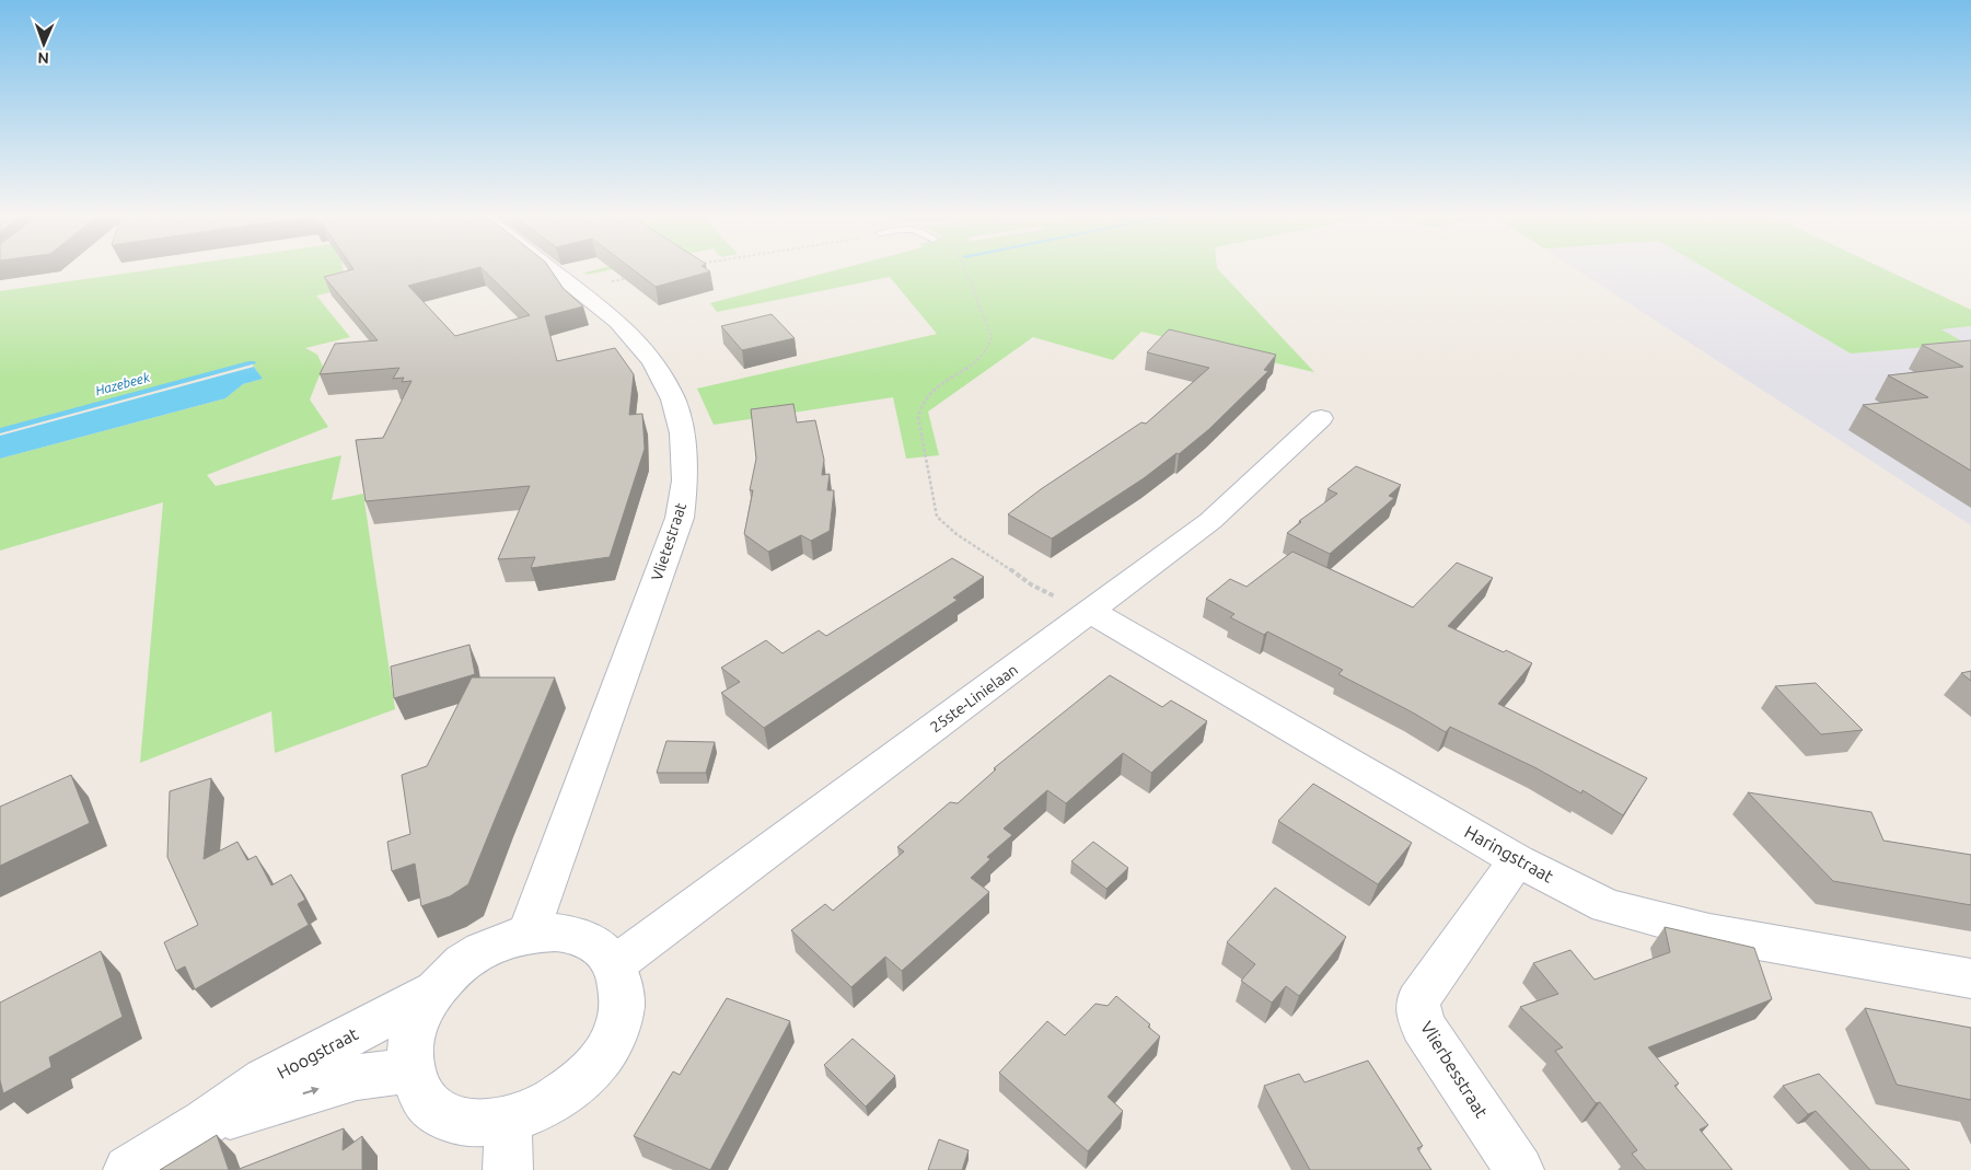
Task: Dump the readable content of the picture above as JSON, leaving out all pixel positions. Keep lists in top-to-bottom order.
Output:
{
  "streets": {
    "street": [
      "Vlietestraat",
      "25ste-Linielaan",
      "Haringstraat",
      "Hoogstraat",
      "Vlierbesstraat"
    ]
  },
  "crossings": [
    ["25ste-Linielaan", "Haringstraat"],
    ["Haringstraat", "Vlierbesstraat"]
  ],
  "water": ["Hazebeek"],
  "north": "bottom"
}
